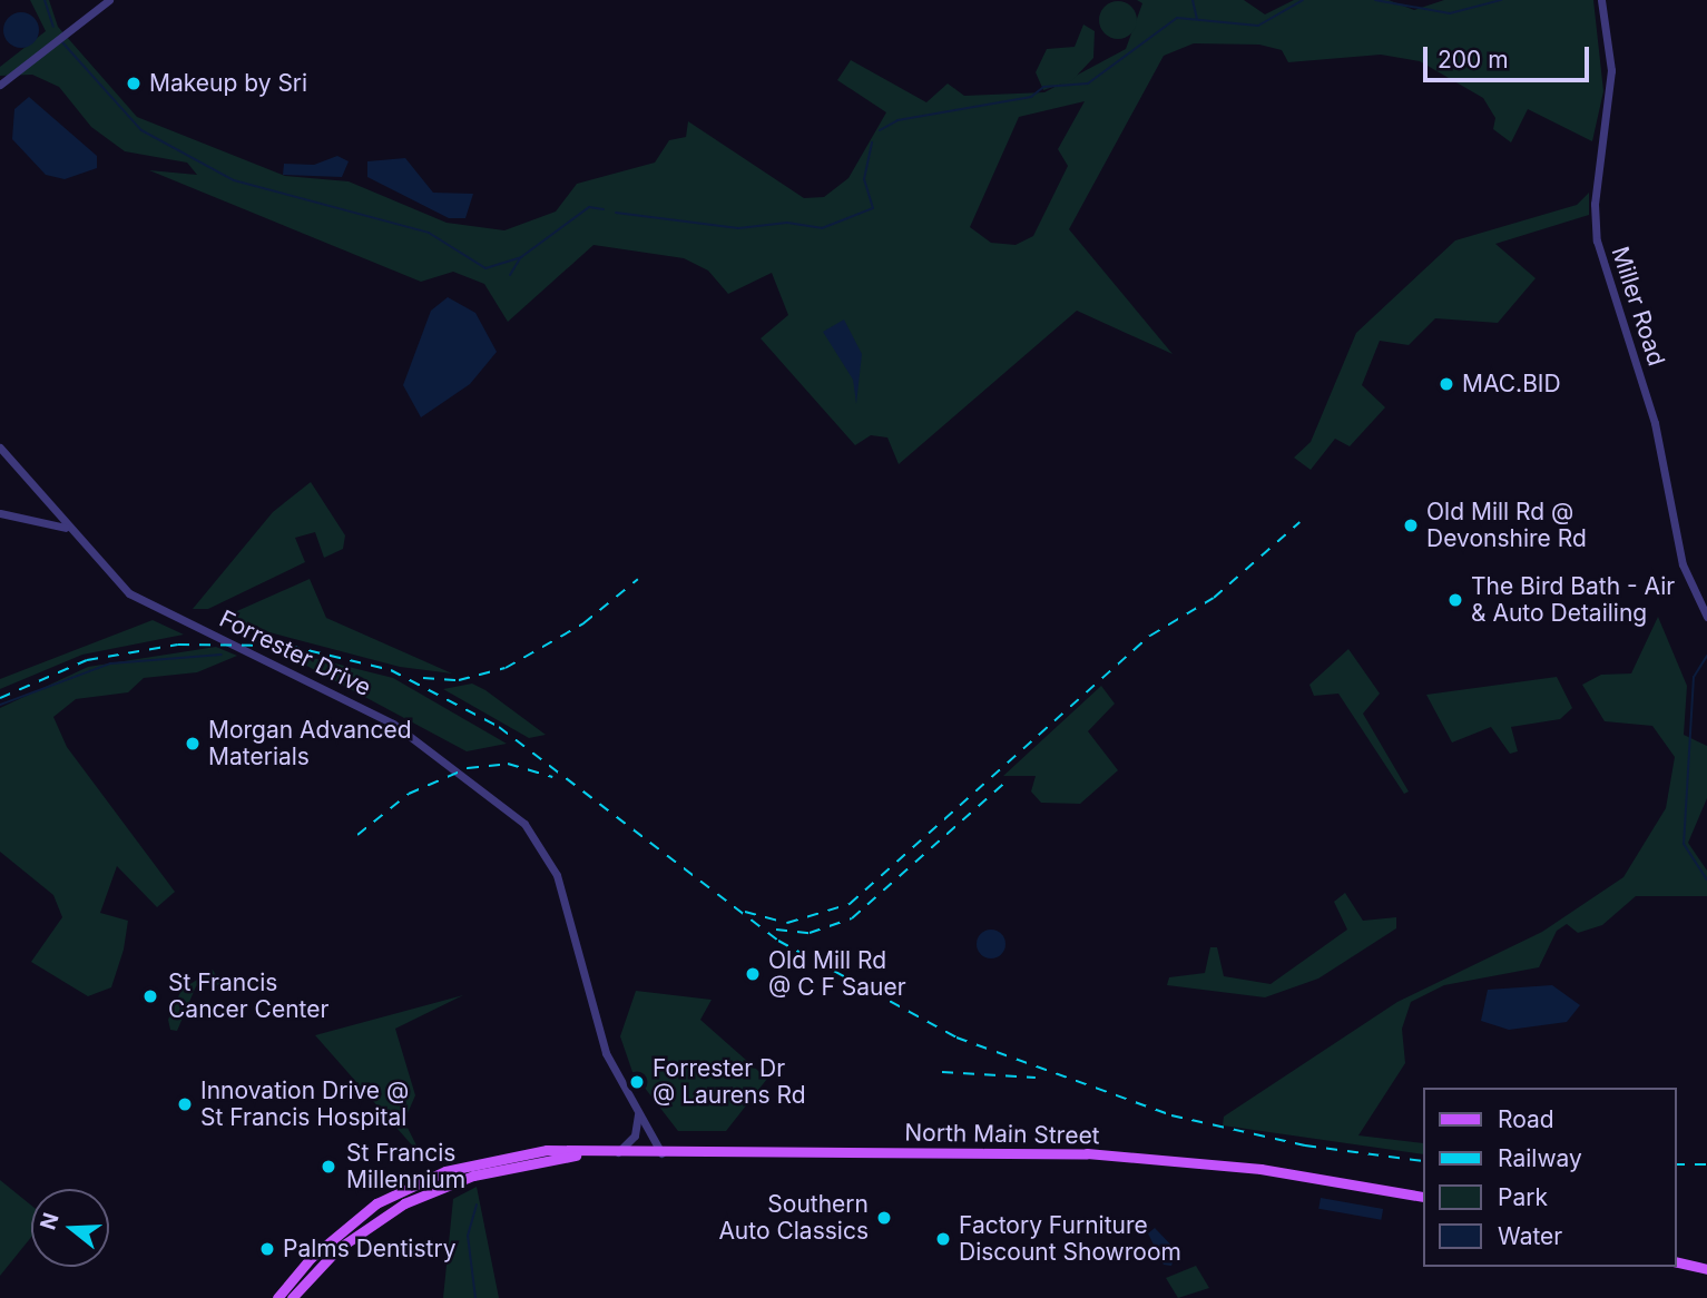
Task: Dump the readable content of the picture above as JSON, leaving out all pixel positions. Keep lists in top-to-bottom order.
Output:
{
  "streets": {
    "main road": ["North Main Street"],
    "street": ["Miller Road", "Forrester Drive"]
  },
  "crossings": [
    ["Forrester Drive", "North Main Street"]
  ],
  "places": [
    "Makeup by Sri",
    "MAC.BID",
    "Old Mill Rd @ Devonshire Rd",
    "The Bird Bath - Air & Auto Detailing",
    "Morgan Advanced Materials",
    "Old Mill Rd @ C F Sauer",
    "St Francis Cancer Center",
    "Forrester Dr @ Laurens Rd",
    "Innovation Drive @ St Francis Hospital",
    "St Francis Millennium",
    "Southern Auto Classics",
    "Factory Furniture Discount Showroom",
    "Palms Dentistry"
  ],
  "legend": [
    "Road",
    "Railway",
    "Park",
    "Water"
  ],
  "scale_bar": "200 m",
  "north": "left"
}
